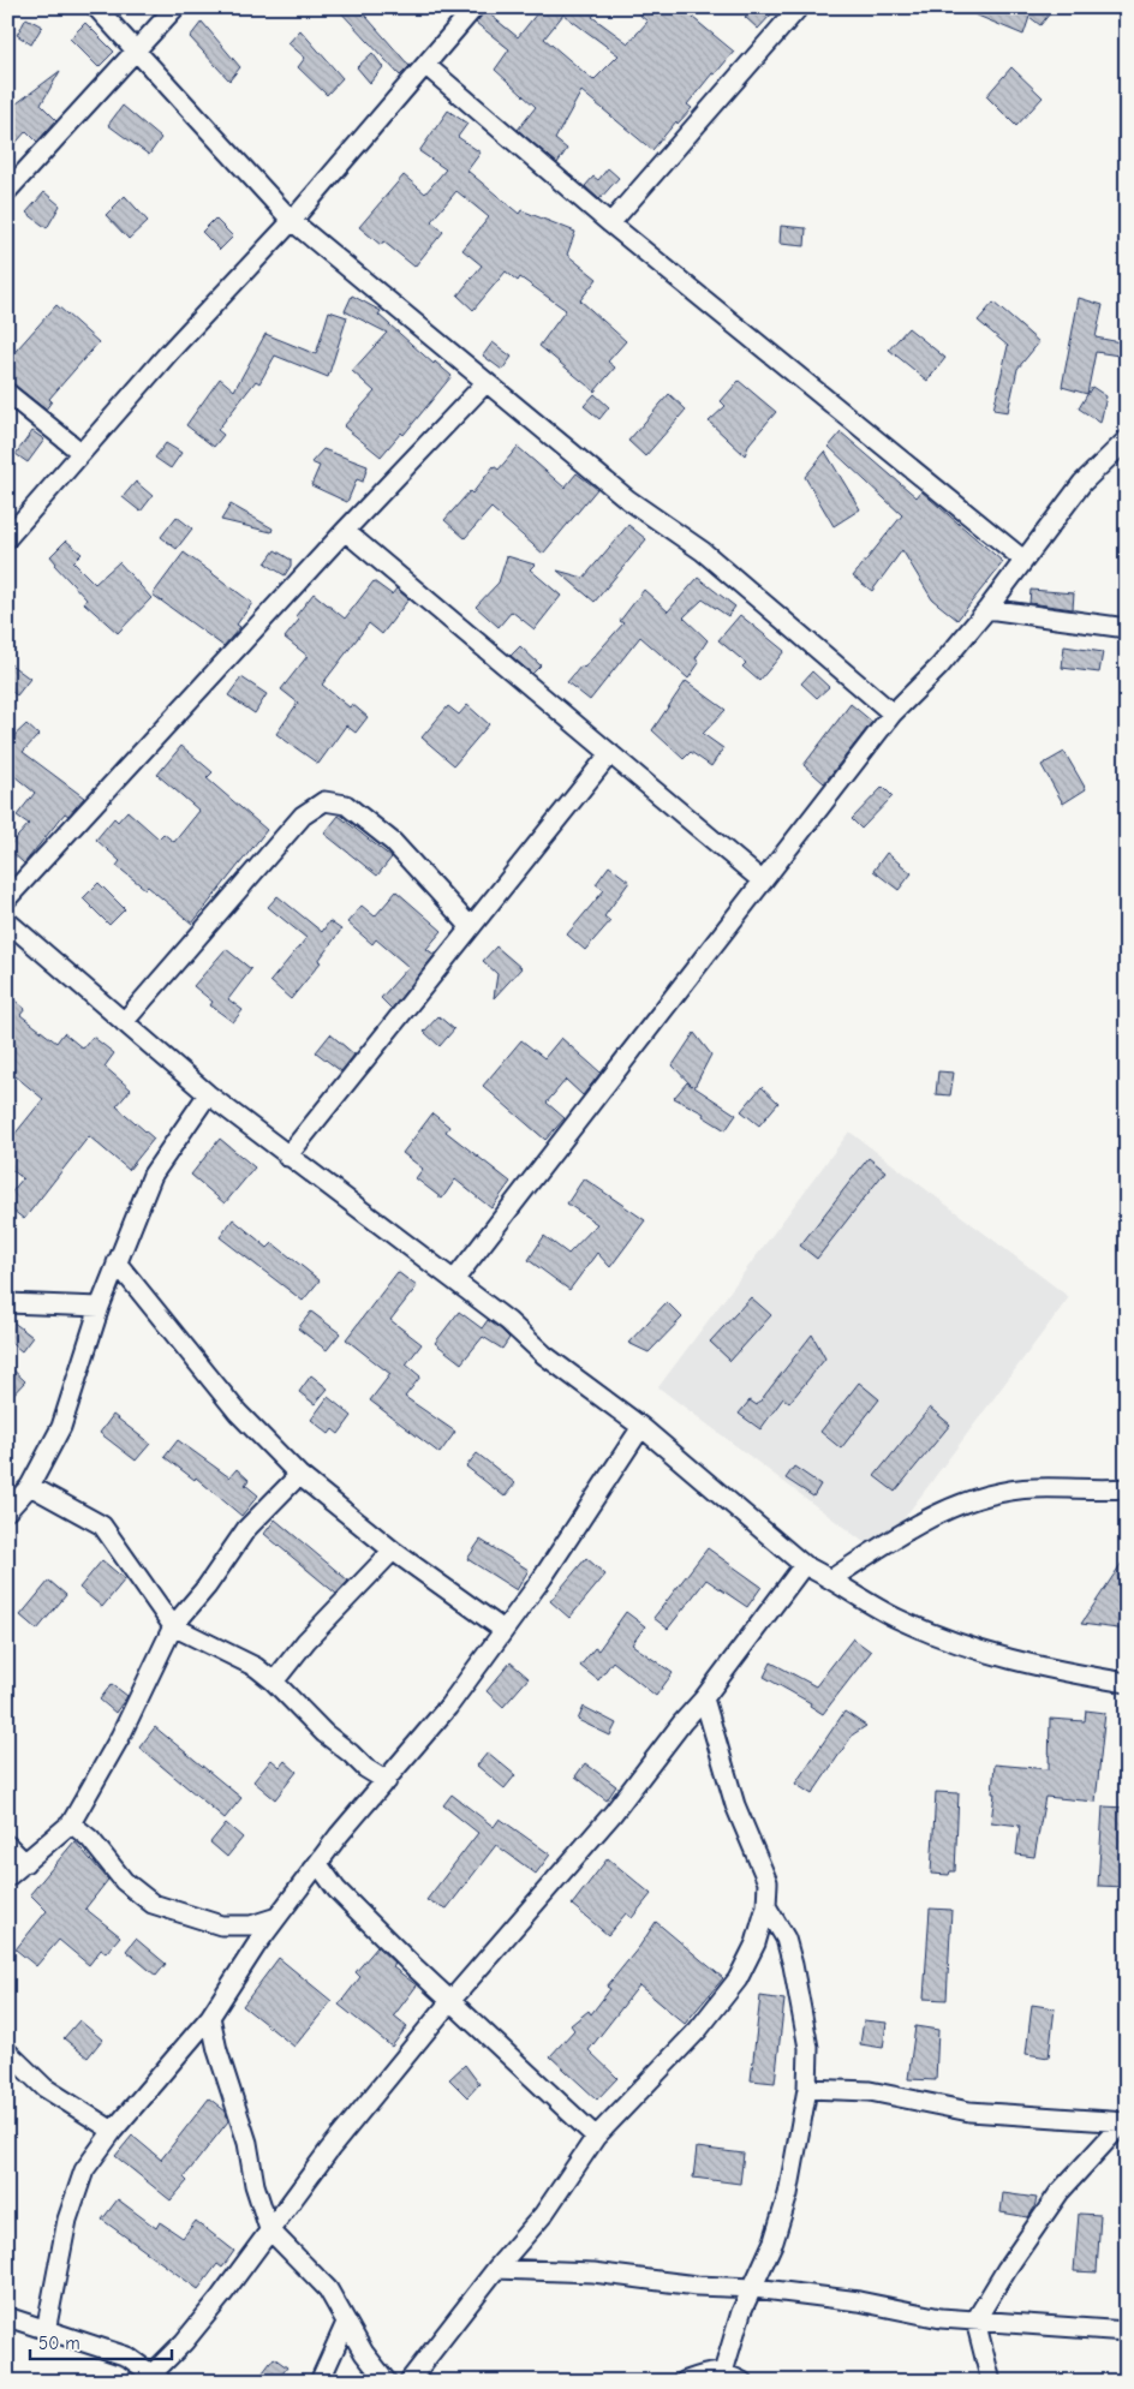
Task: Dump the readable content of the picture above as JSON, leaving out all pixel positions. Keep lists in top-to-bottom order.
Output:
{
  "scale_bar": "50 m"
}
